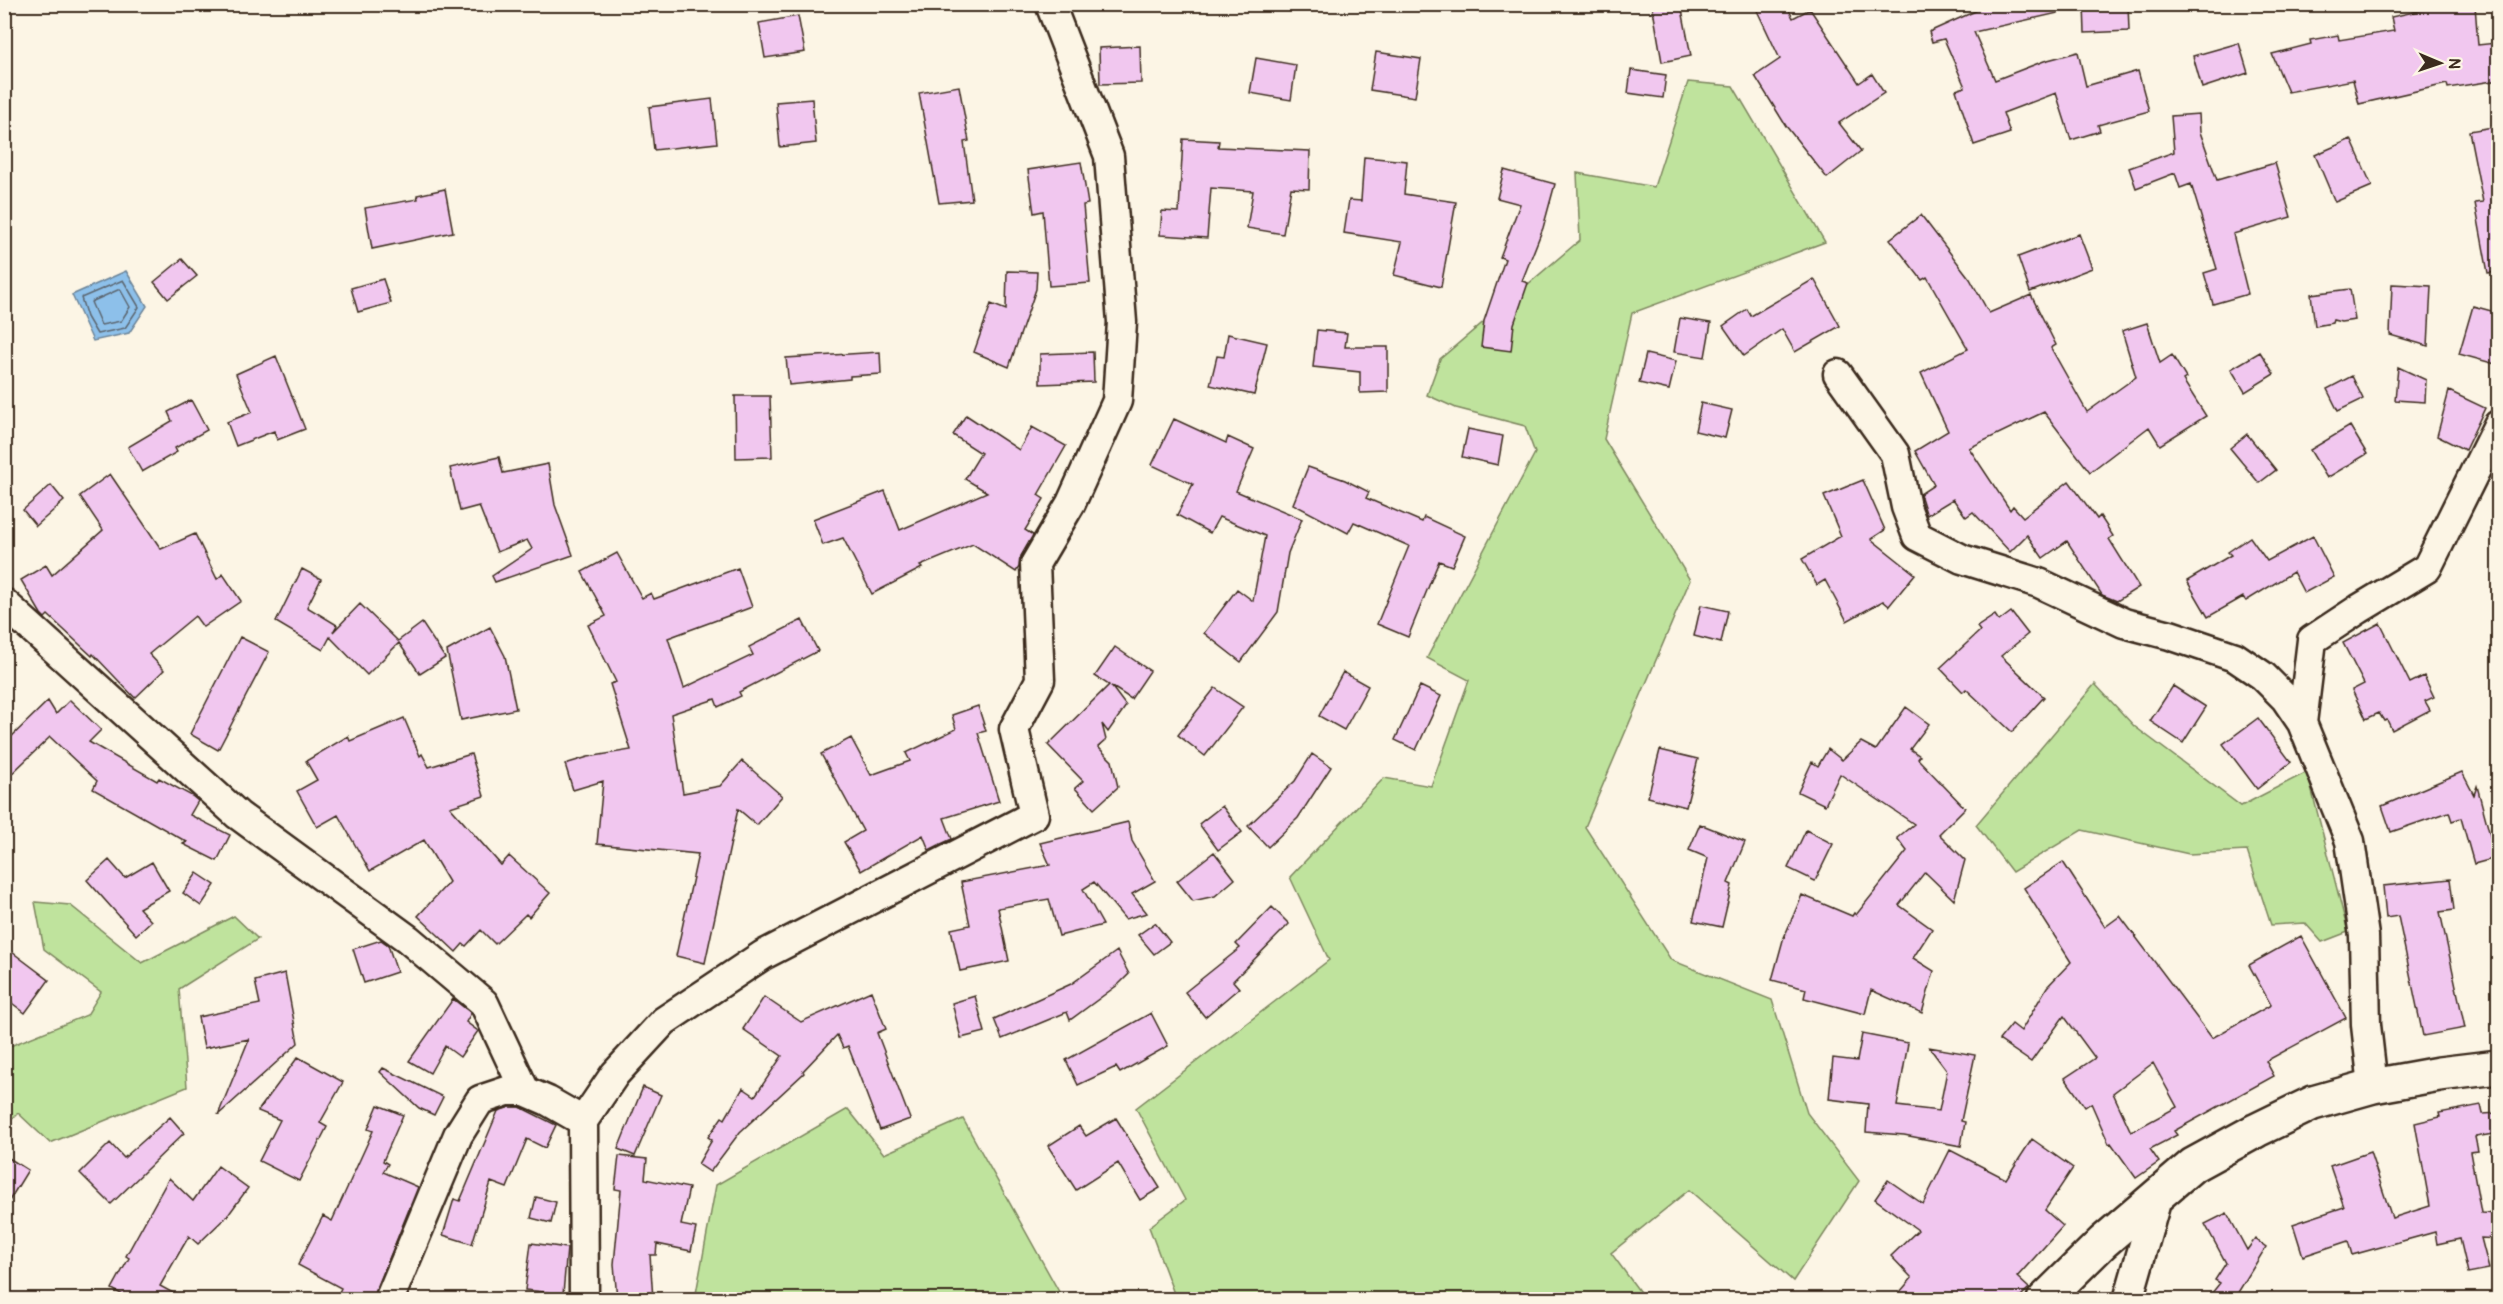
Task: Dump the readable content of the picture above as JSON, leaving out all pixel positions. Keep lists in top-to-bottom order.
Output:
{
  "north": "right"
}
